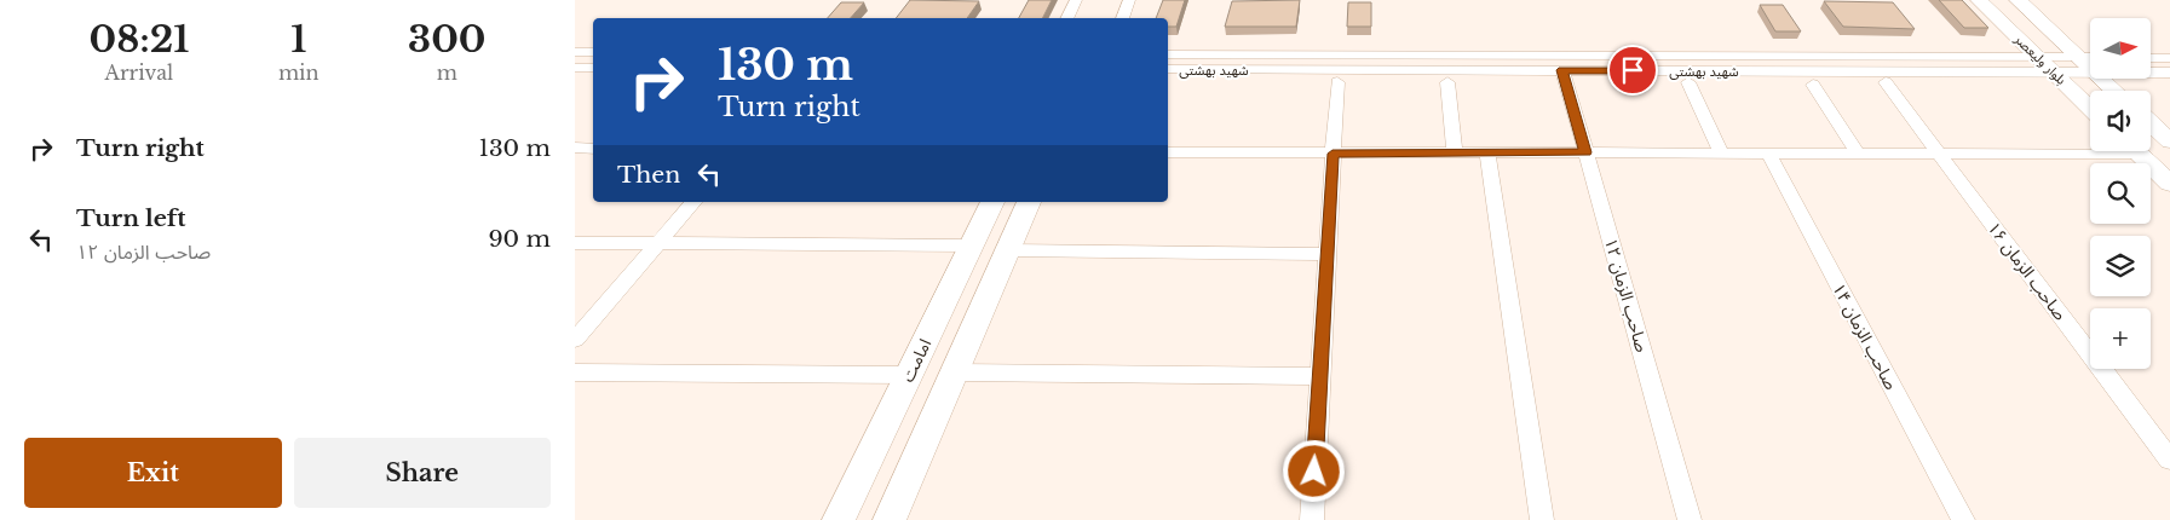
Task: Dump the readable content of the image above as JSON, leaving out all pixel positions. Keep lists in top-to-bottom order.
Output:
{
  "streets": {
    "street": [
      "بلوار ولیعصر",
      "شهید بهشتی",
      "صاحب الزمان ۱۶",
      "صاحب الزمان ۱۲",
      "صاحب الزمان ۱۴",
      "امامت"
    ]
  },
  "crossings": [
    ["بلوار ولیعصر", "شهید بهشتی"],
    ["شهید بهشتی", "صاحب الزمان ۱۲"]
  ],
  "north": "right",
  "page": {
    "eta": [
      "08:21",
      "Arrival",
      "1",
      "min",
      "300",
      "m"
    ],
    "map_buttons": "+",
    "turn": ["130 m", "Turn right"],
    "list": [
      {
        "name": "Turn right",
        "value": "130 m"
      },
      {
        "name": "Turn left",
        "note": "صاحب الزمان ۱۲",
        "value": "90 m"
      }
    ],
    "then": "Then",
    "buttons": ["Exit", "Share"]
  }
}
